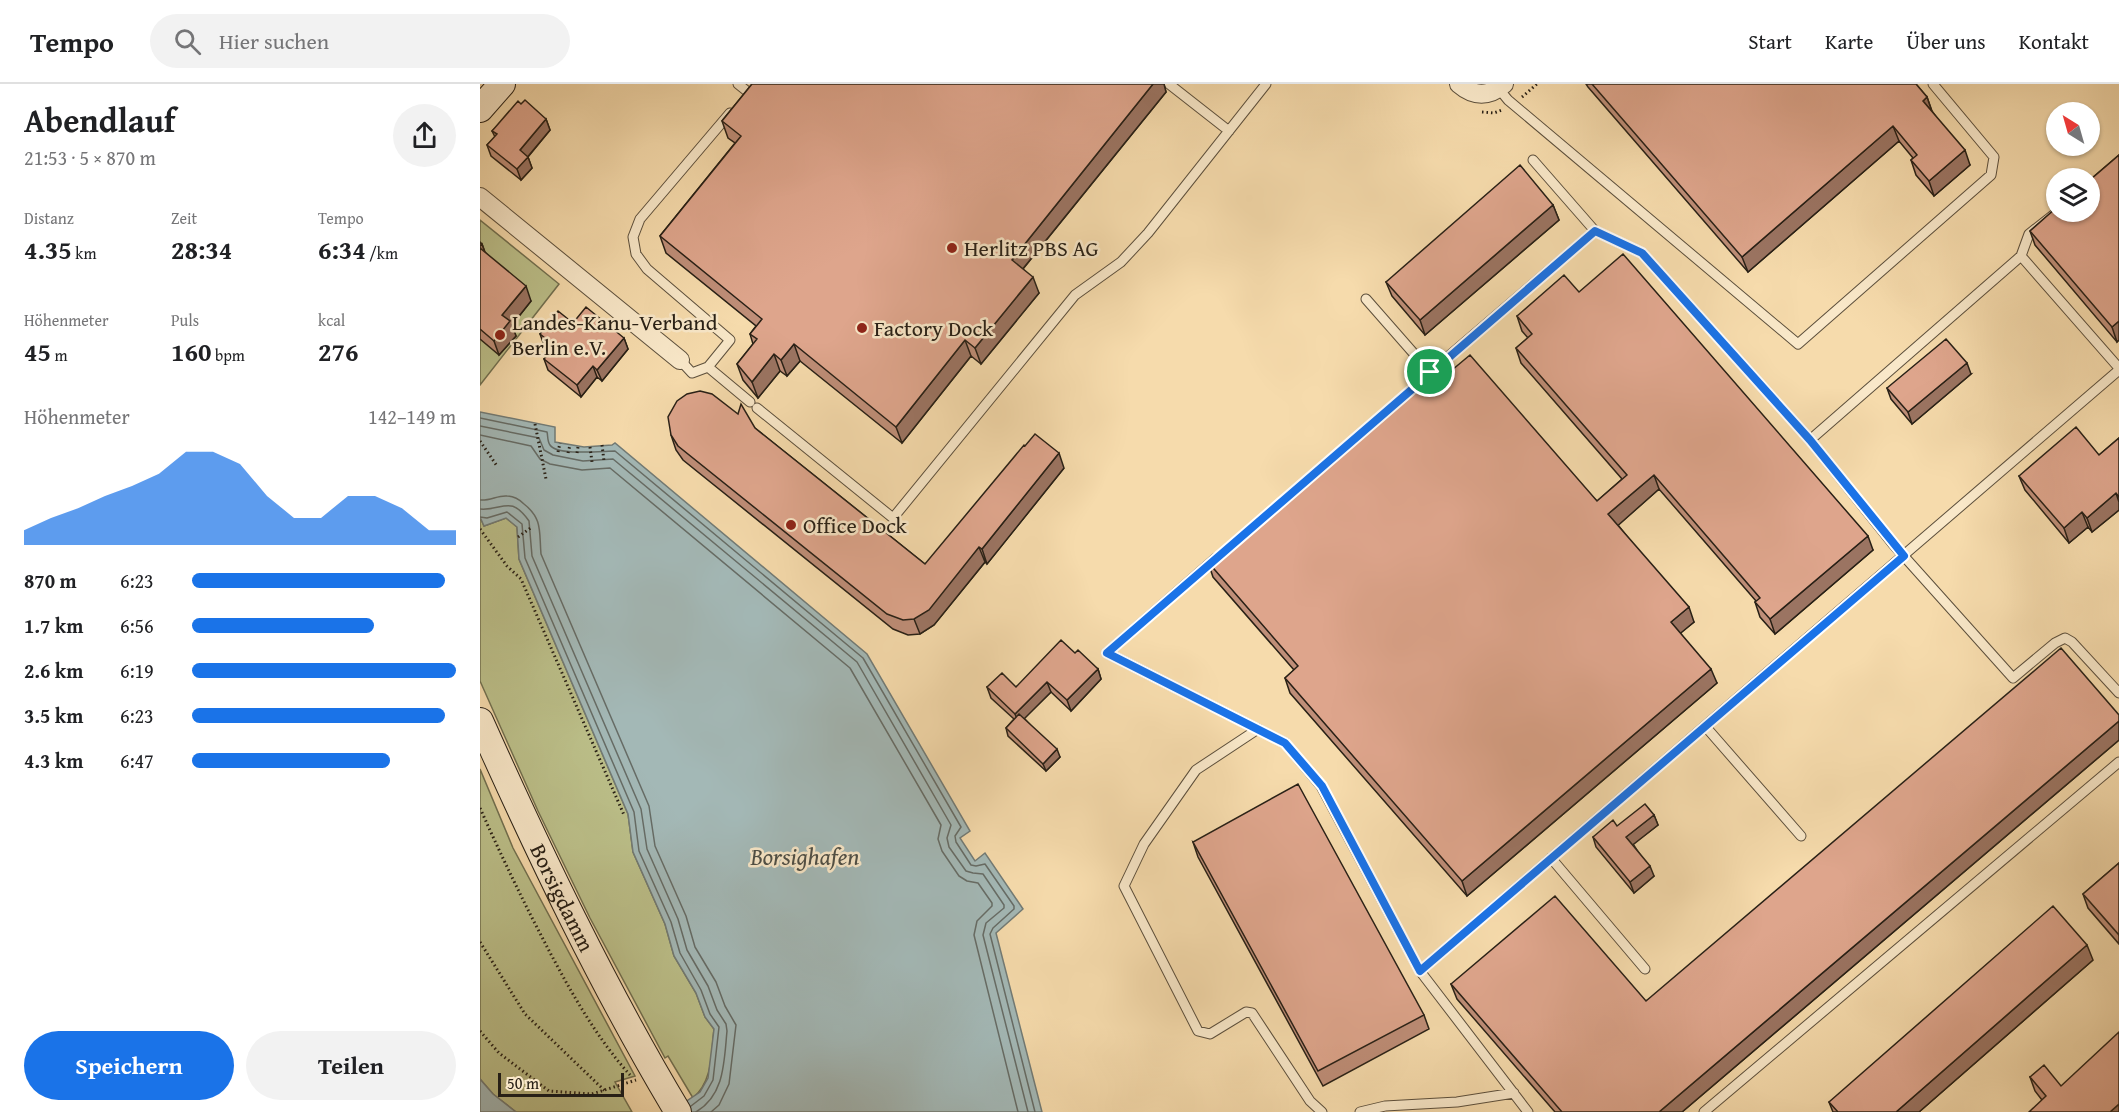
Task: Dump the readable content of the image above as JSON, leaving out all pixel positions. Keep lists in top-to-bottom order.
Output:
{
  "streets": {
    "street": ["Borsigdamm"]
  },
  "water": ["Borsighafen"],
  "places": [
    "Herlitz PBS AG",
    "Factory Dock",
    "Landes-Kanu-Verband Berlin e.V.",
    "Office Dock"
  ],
  "scale_bar": "50 m",
  "north": "top left",
  "page": {
    "header": "Tempo",
    "search": "Hier suchen",
    "nav": [
      "Start",
      "Karte",
      "Über uns",
      "Kontakt"
    ],
    "heading": ["Abendlauf", "21:53 · 5 × 870 m"],
    "stats": [
      ["Distanz", "4.35 km"],
      ["Zeit", "28:34"],
      ["Tempo", "6:34 /km"],
      ["Höhenmeter", "45 m"],
      ["Puls", "160 bpm"],
      ["kcal", "276"]
    ],
    "chart": ["Höhenmeter", "142–149 m"],
    "list": [
      {
        "name": "870 m",
        "note": "6:23"
      },
      {
        "name": "1.7 km",
        "note": "6:56"
      },
      {
        "name": "2.6 km",
        "note": "6:19"
      },
      {
        "name": "3.5 km",
        "note": "6:23"
      },
      {
        "name": "4.3 km",
        "note": "6:47"
      }
    ],
    "buttons": ["Speichern", "Teilen"],
    "scale": "50 m"
  }
}
